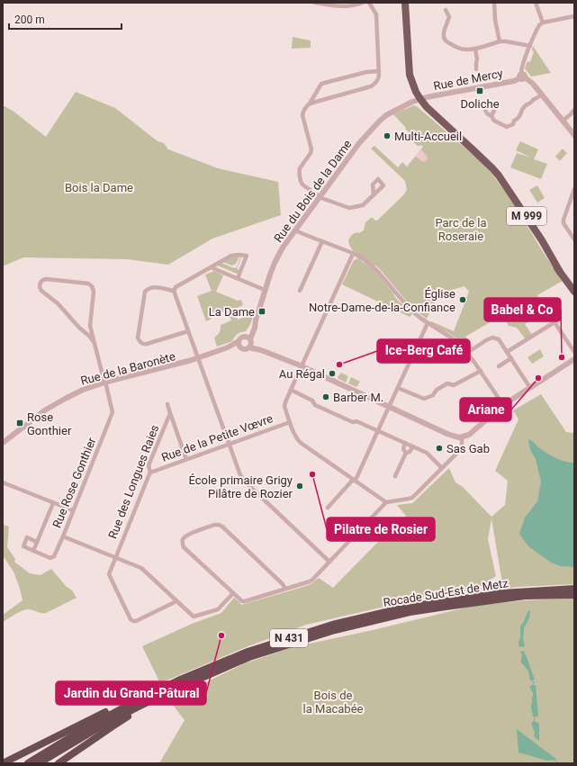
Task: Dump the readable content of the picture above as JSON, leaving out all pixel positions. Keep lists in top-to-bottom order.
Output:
{
  "streets": {
    "highway": ["Rocade Sud-Est de Metz", "N 431"],
    "main road": ["M 999"],
    "street": [
      "Rue de Mercy",
      "Rue du Bois de la Dame",
      "Rue de la Baronète",
      "Rue de la Petite Vœvre",
      "Rue des Longues Raies",
      "Rue Rose Gonthier"
    ]
  },
  "crossings": [
    ["Rue de Mercy", "Rue du Bois de la Dame"],
    ["Rue de Mercy", "M 999"],
    ["Rue du Bois de la Dame", "M 999"],
    ["Rue du Bois de la Dame", "Rue de la Baronète"],
    ["Rue de la Baronète", "Rue Rose Gonthier"],
    ["Rue de la Petite Vœvre", "Rue des Longues Raies"],
    ["Rue des Longues Raies", "Rue Rose Gonthier"]
  ],
  "parks": ["Bois la Dame", "Parc de la Roseraie", "Bois de la Macabée"],
  "places": {
    "transit": ["Doliche", "La Dame", "Rose Gonthier"],
    "other": [
      "Multi-Accueil",
      "Église Notre-Dame-de-la-Confiance",
      "Babel & Co",
      "Ice-Berg Café",
      "Au Régal",
      "Ariane",
      "Barber M.",
      "Sas Gab",
      "Pilatre de Rosier",
      "École primaire Grigy Pilâtre de Rozier",
      "Jardin du Grand-Pâtural"
    ]
  },
  "scale_bar": "200 m"
}
